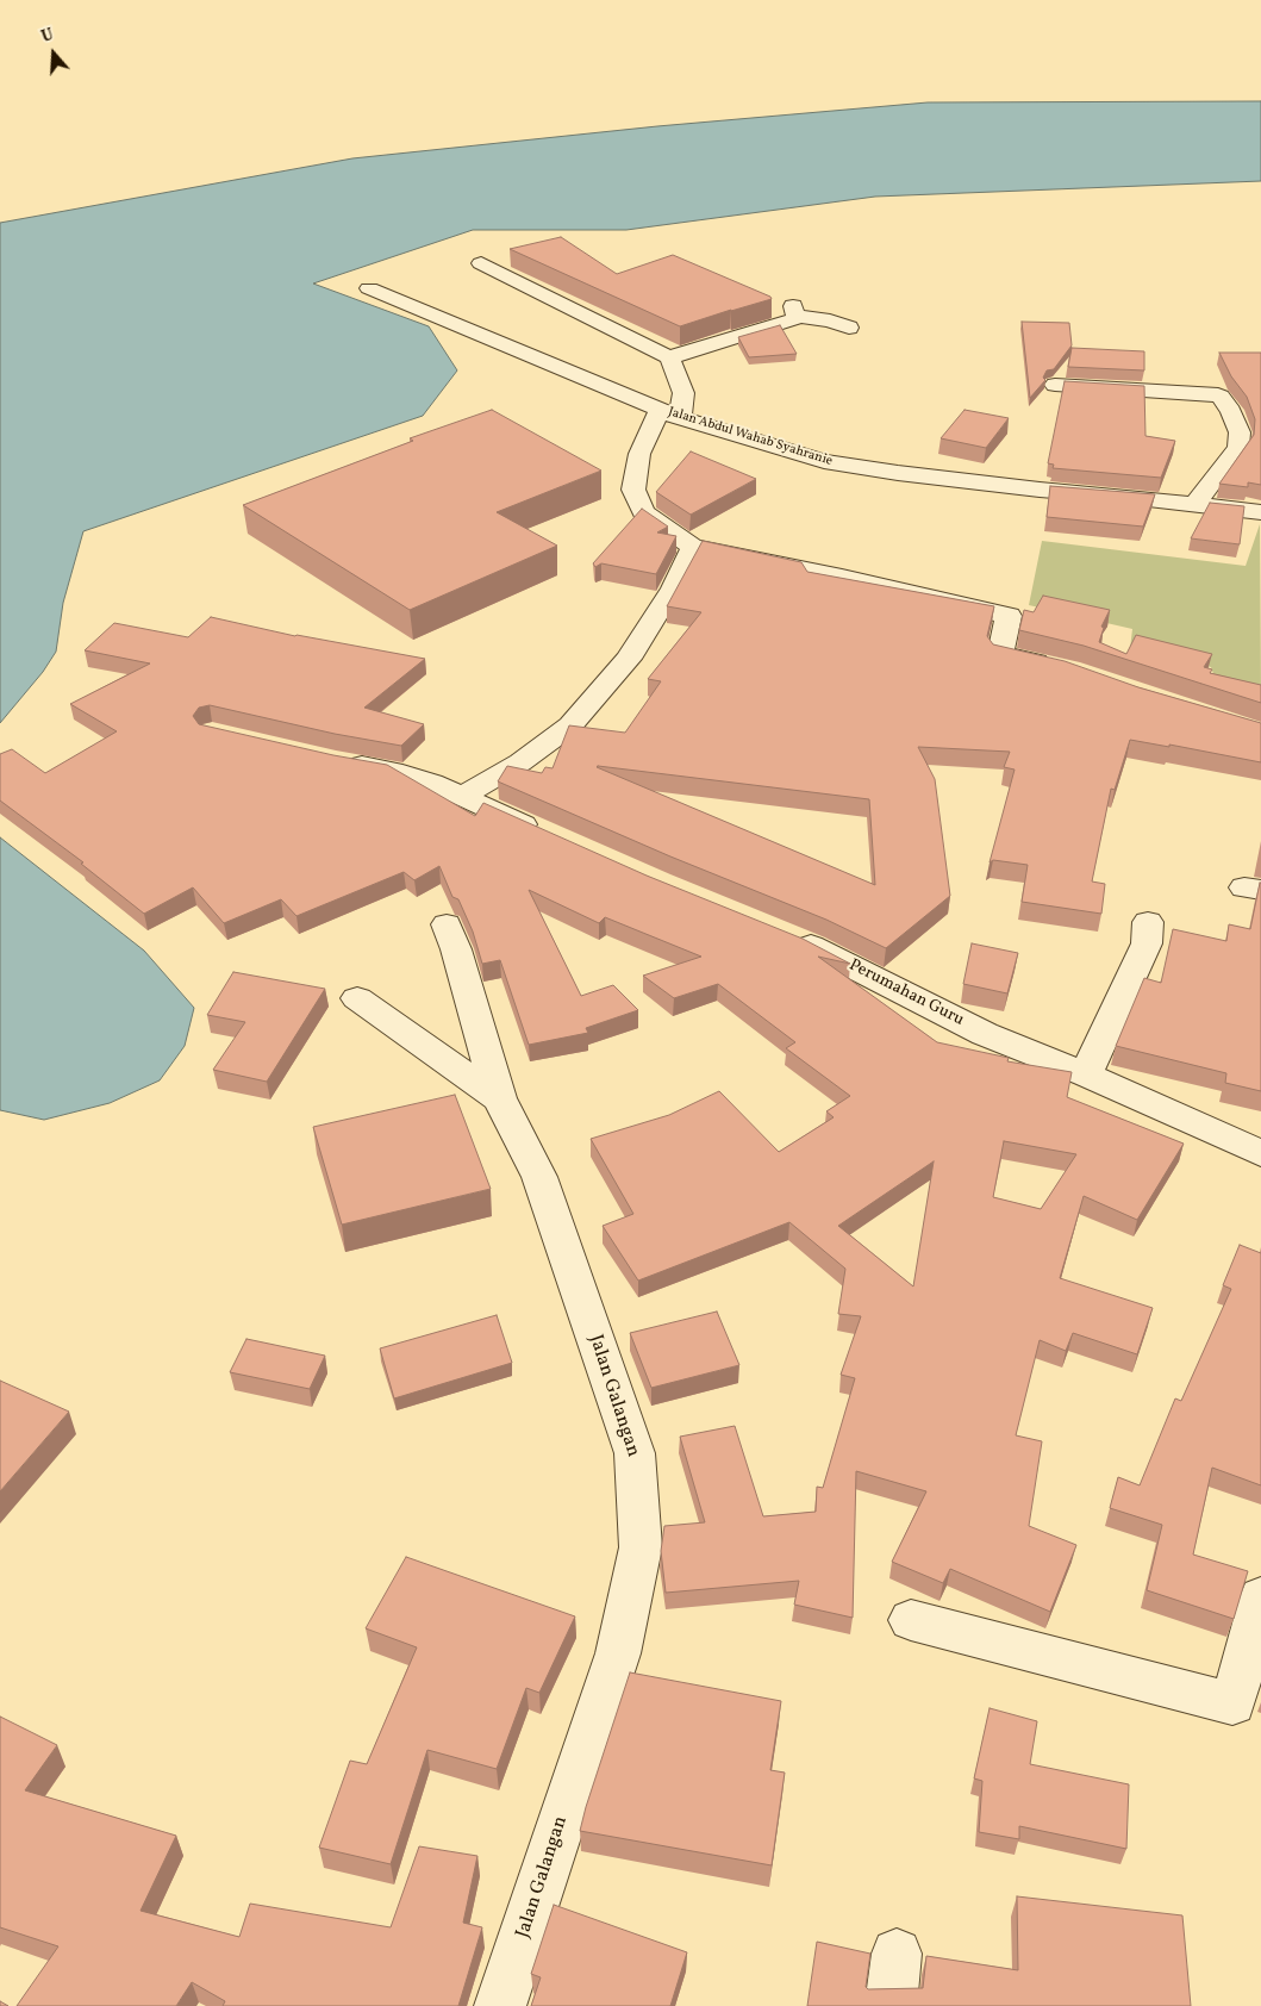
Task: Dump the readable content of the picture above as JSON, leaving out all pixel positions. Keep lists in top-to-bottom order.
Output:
{
  "streets": {
    "street": ["Jalan Abdul Wahab Syahranie", "Perumahan Guru", "Jalan Galangan"]
  },
  "north": "top"
}
